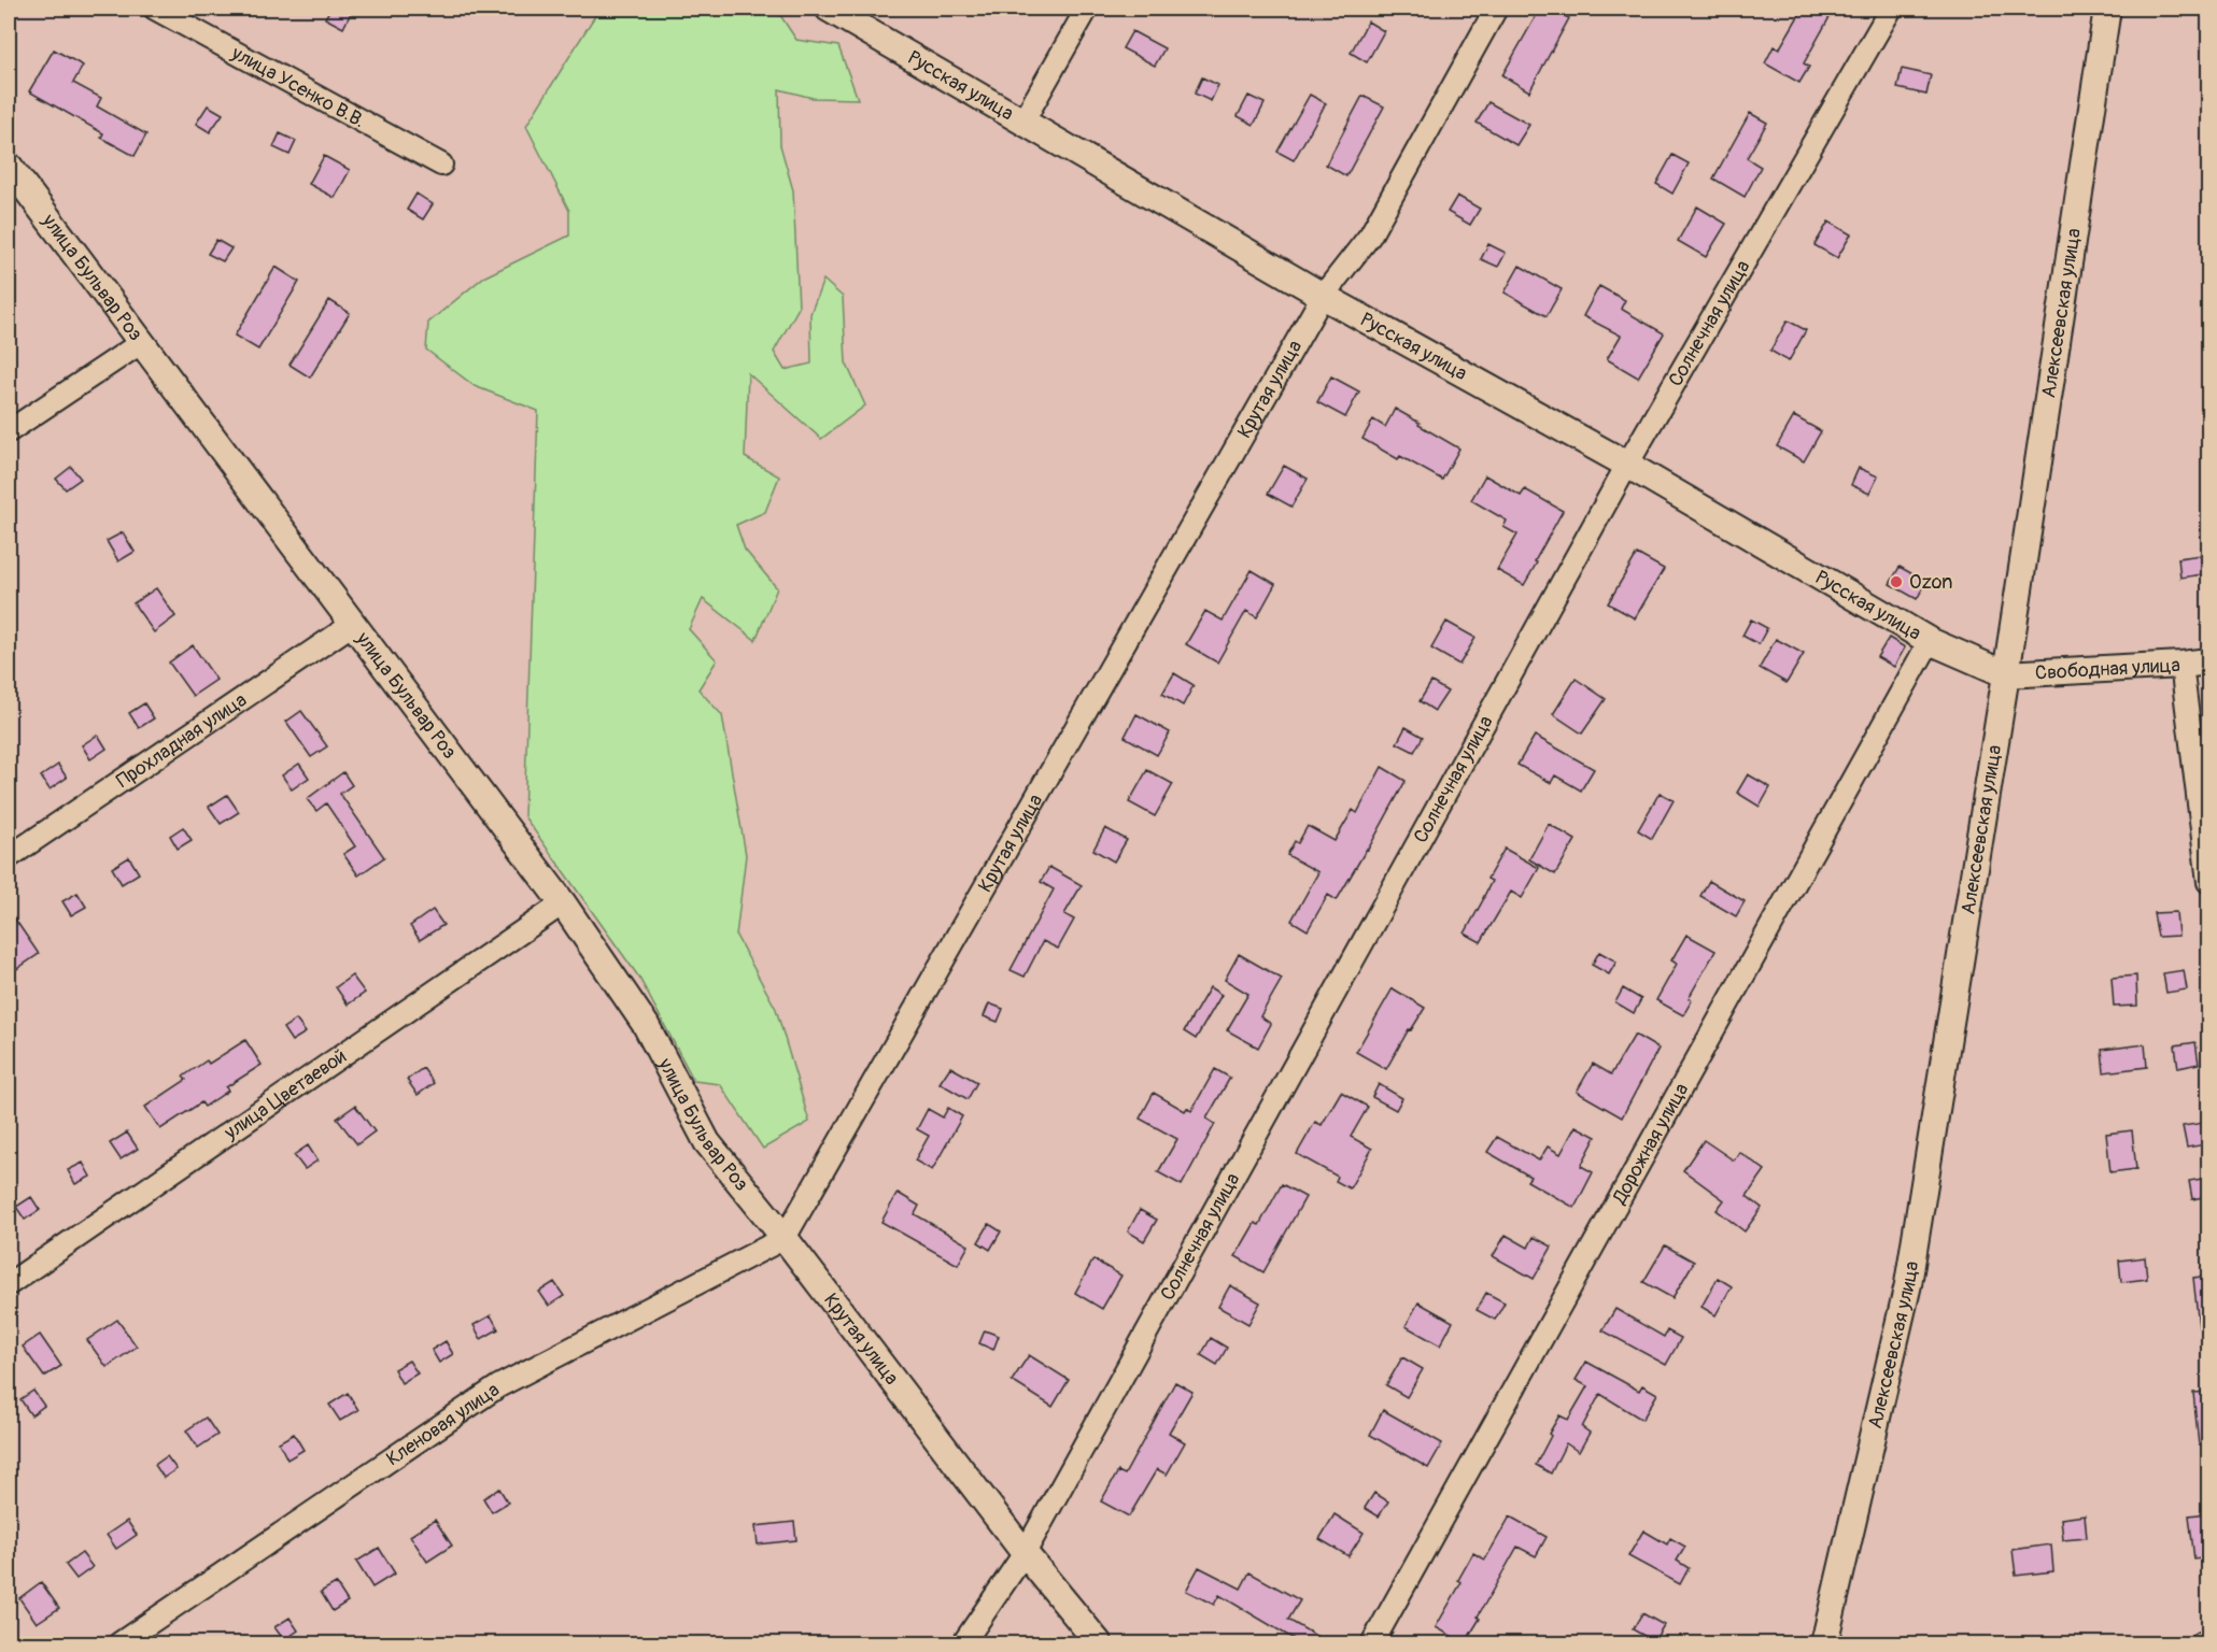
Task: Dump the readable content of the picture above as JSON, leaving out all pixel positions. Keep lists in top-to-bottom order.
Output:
{
  "streets": {
    "street": [
      "Русская улица",
      "улица Усенко В.В.",
      "улица Бульвар Роз",
      "Алексеевская улица",
      "Солнечная улица",
      "Крутая улица",
      "Свободная улица",
      "Прохладная улица",
      "улица Цветаевой",
      "Дорожная улица",
      "Кленовая улица"
    ]
  },
  "crossings": [
    ["Русская улица", "Алексеевская улица"],
    ["Русская улица", "Солнечная улица"],
    ["Русская улица", "Крутая улица"],
    ["Русская улица", "Свободная улица"],
    ["Русская улица", "Дорожная улица"],
    ["улица Бульвар Роз", "Крутая улица"],
    ["улица Бульвар Роз", "Прохладная улица"],
    ["улица Бульвар Роз", "улица Цветаевой"],
    ["улица Бульвар Роз", "Кленовая улица"],
    ["Алексеевская улица", "Свободная улица"],
    ["Солнечная улица", "Крутая улица"],
    ["Крутая улица", "Кленовая улица"]
  ],
  "places": ["Ozon"]
}
